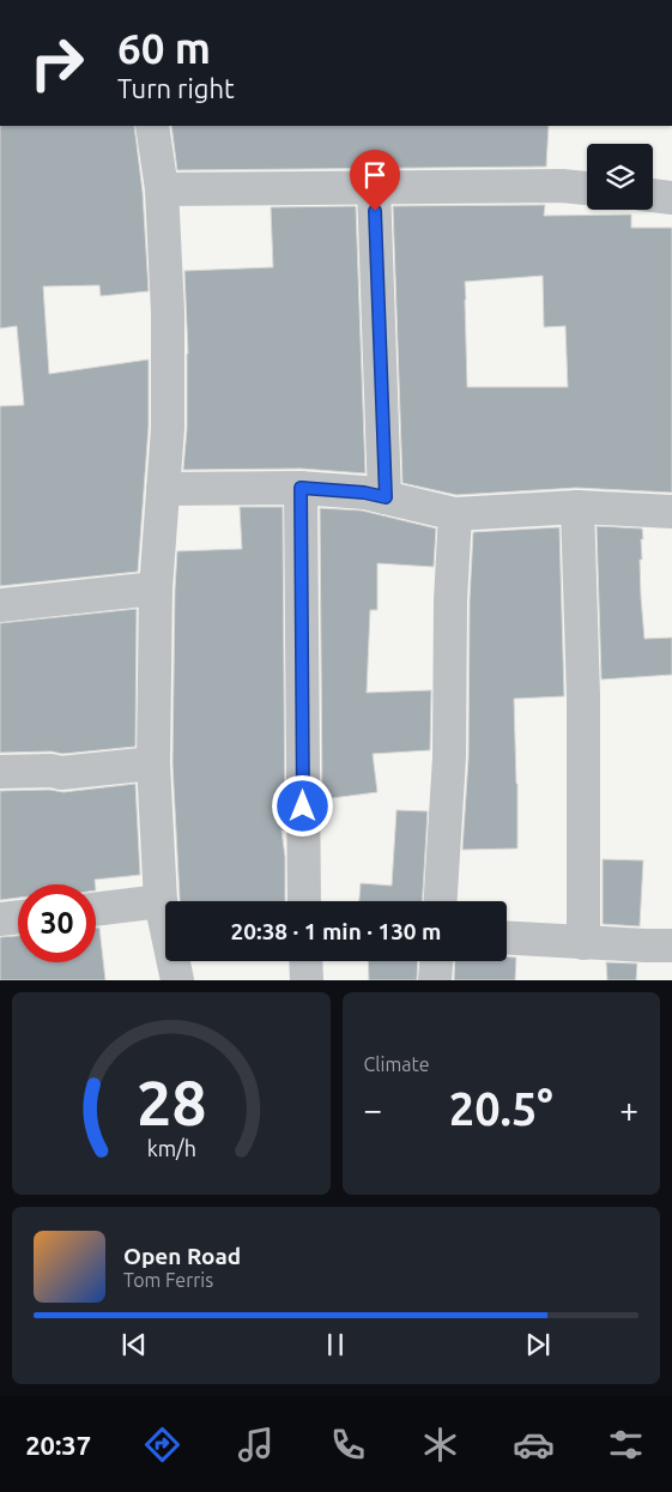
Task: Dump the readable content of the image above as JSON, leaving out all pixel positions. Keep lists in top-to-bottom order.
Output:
{
  "page": {
    "turn": ["60 m", "Turn right"],
    "limit": "30",
    "trip": "20:38 · 1 min · 130 m",
    "tile": "Climate",
    "heat": ["−", "20.5°", "+"],
    "song": ["Open Road", "Tom Ferris"],
    "tabs": "20:37",
    "gauge": ["28", "km/h"]
  }
}
